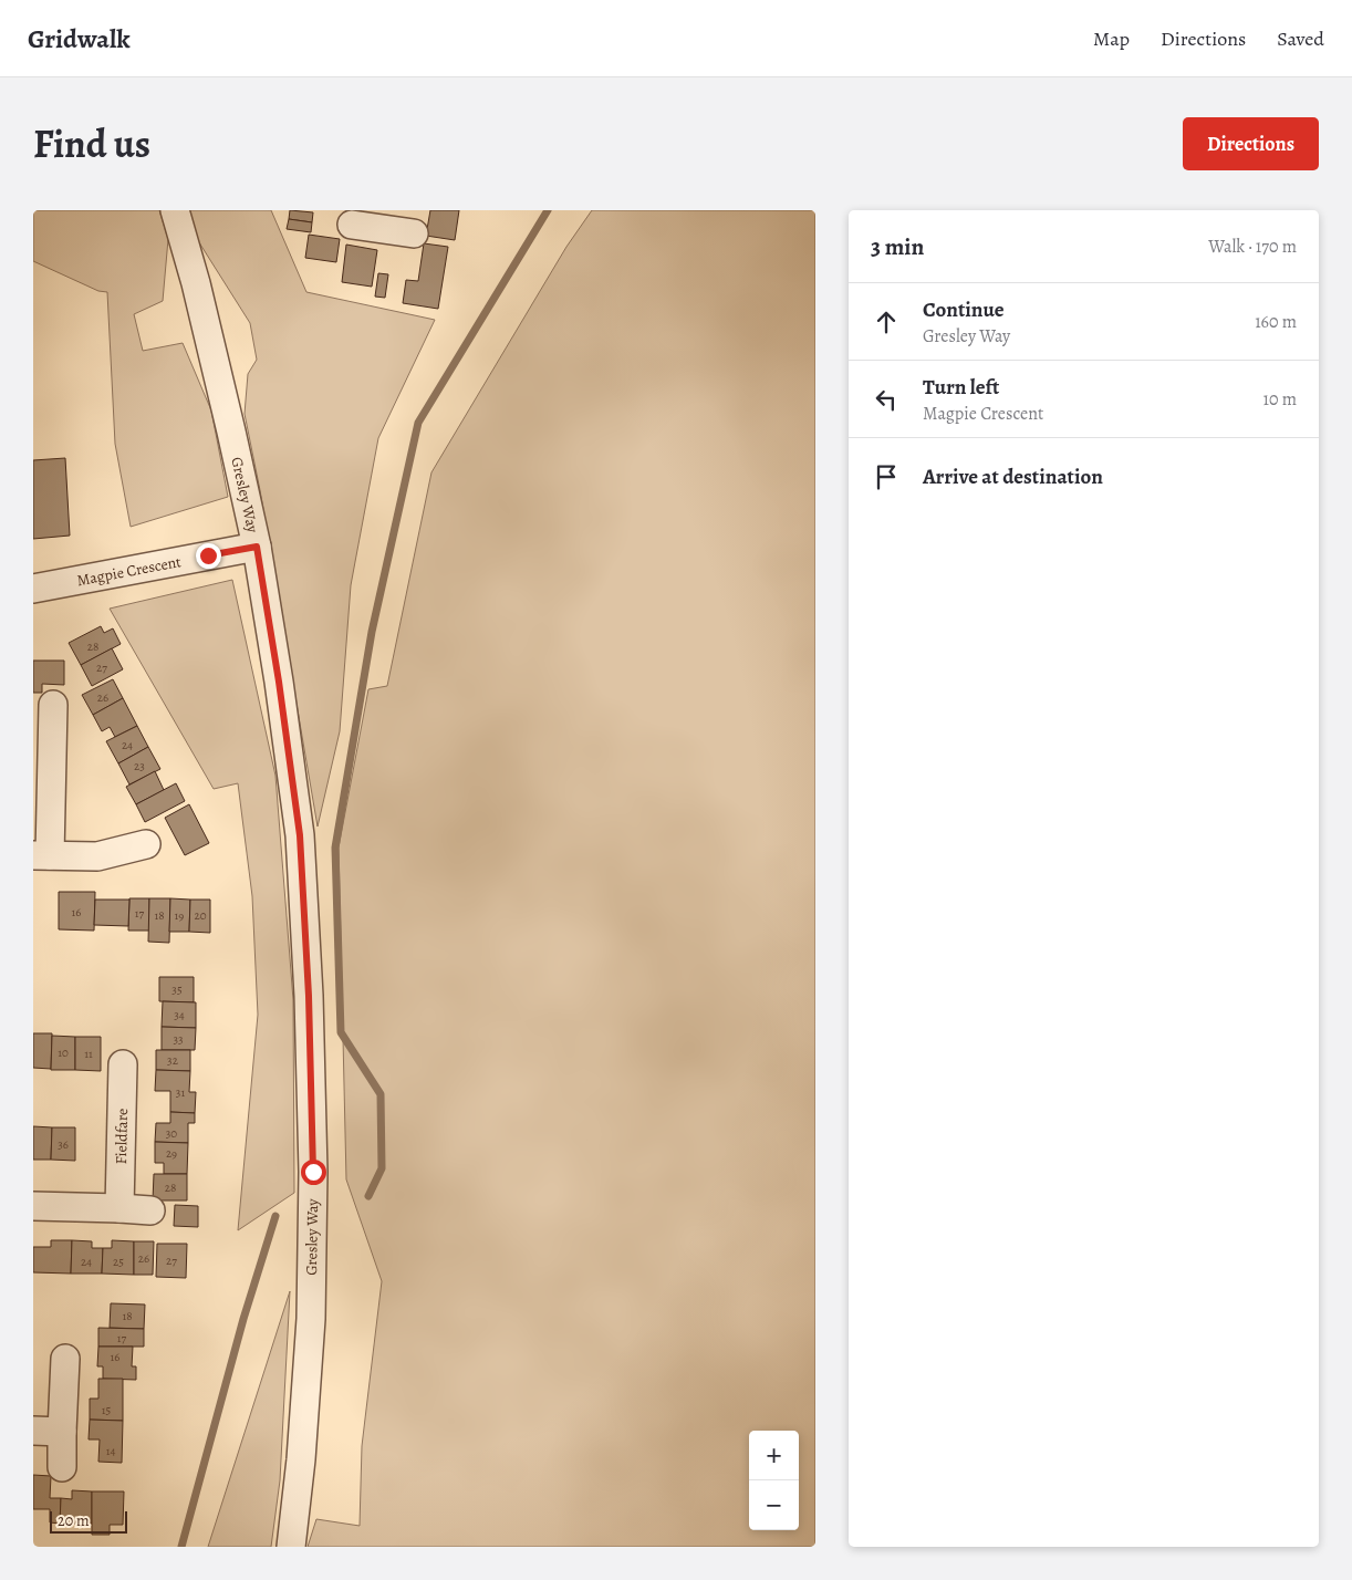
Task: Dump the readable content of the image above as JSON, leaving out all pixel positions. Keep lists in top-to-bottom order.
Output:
{
  "streets": {
    "street": ["Gresley Way", "Magpie Crescent", "Fieldfare"]
  },
  "crossings": [
    ["Gresley Way", "Magpie Crescent"]
  ],
  "house_numbers": [
    "28",
    "27",
    "26",
    "24",
    "23",
    "16",
    "17",
    "18",
    "19",
    "20",
    "35",
    "34",
    "33",
    "10",
    "11",
    "32",
    "31",
    "30",
    "36",
    "29",
    "28",
    "26",
    "27",
    "24",
    "25",
    "18",
    "17",
    "16",
    "15",
    "14"
  ],
  "scale_bar": "20 m",
  "page": {
    "header": "Gridwalk",
    "nav": ["Map", "Directions", "Saved"],
    "title": "Find us",
    "buttons": "Directions",
    "heading": ["3 min", "Walk · 170 m"],
    "list": [
      ["Continue", "Gresley Way", "160 m"],
      ["Turn left", "Magpie Crescent", "10 m"],
      "Arrive at destination"
    ],
    "map_buttons": ["+", "−"],
    "scale": "20 m"
  }
}
